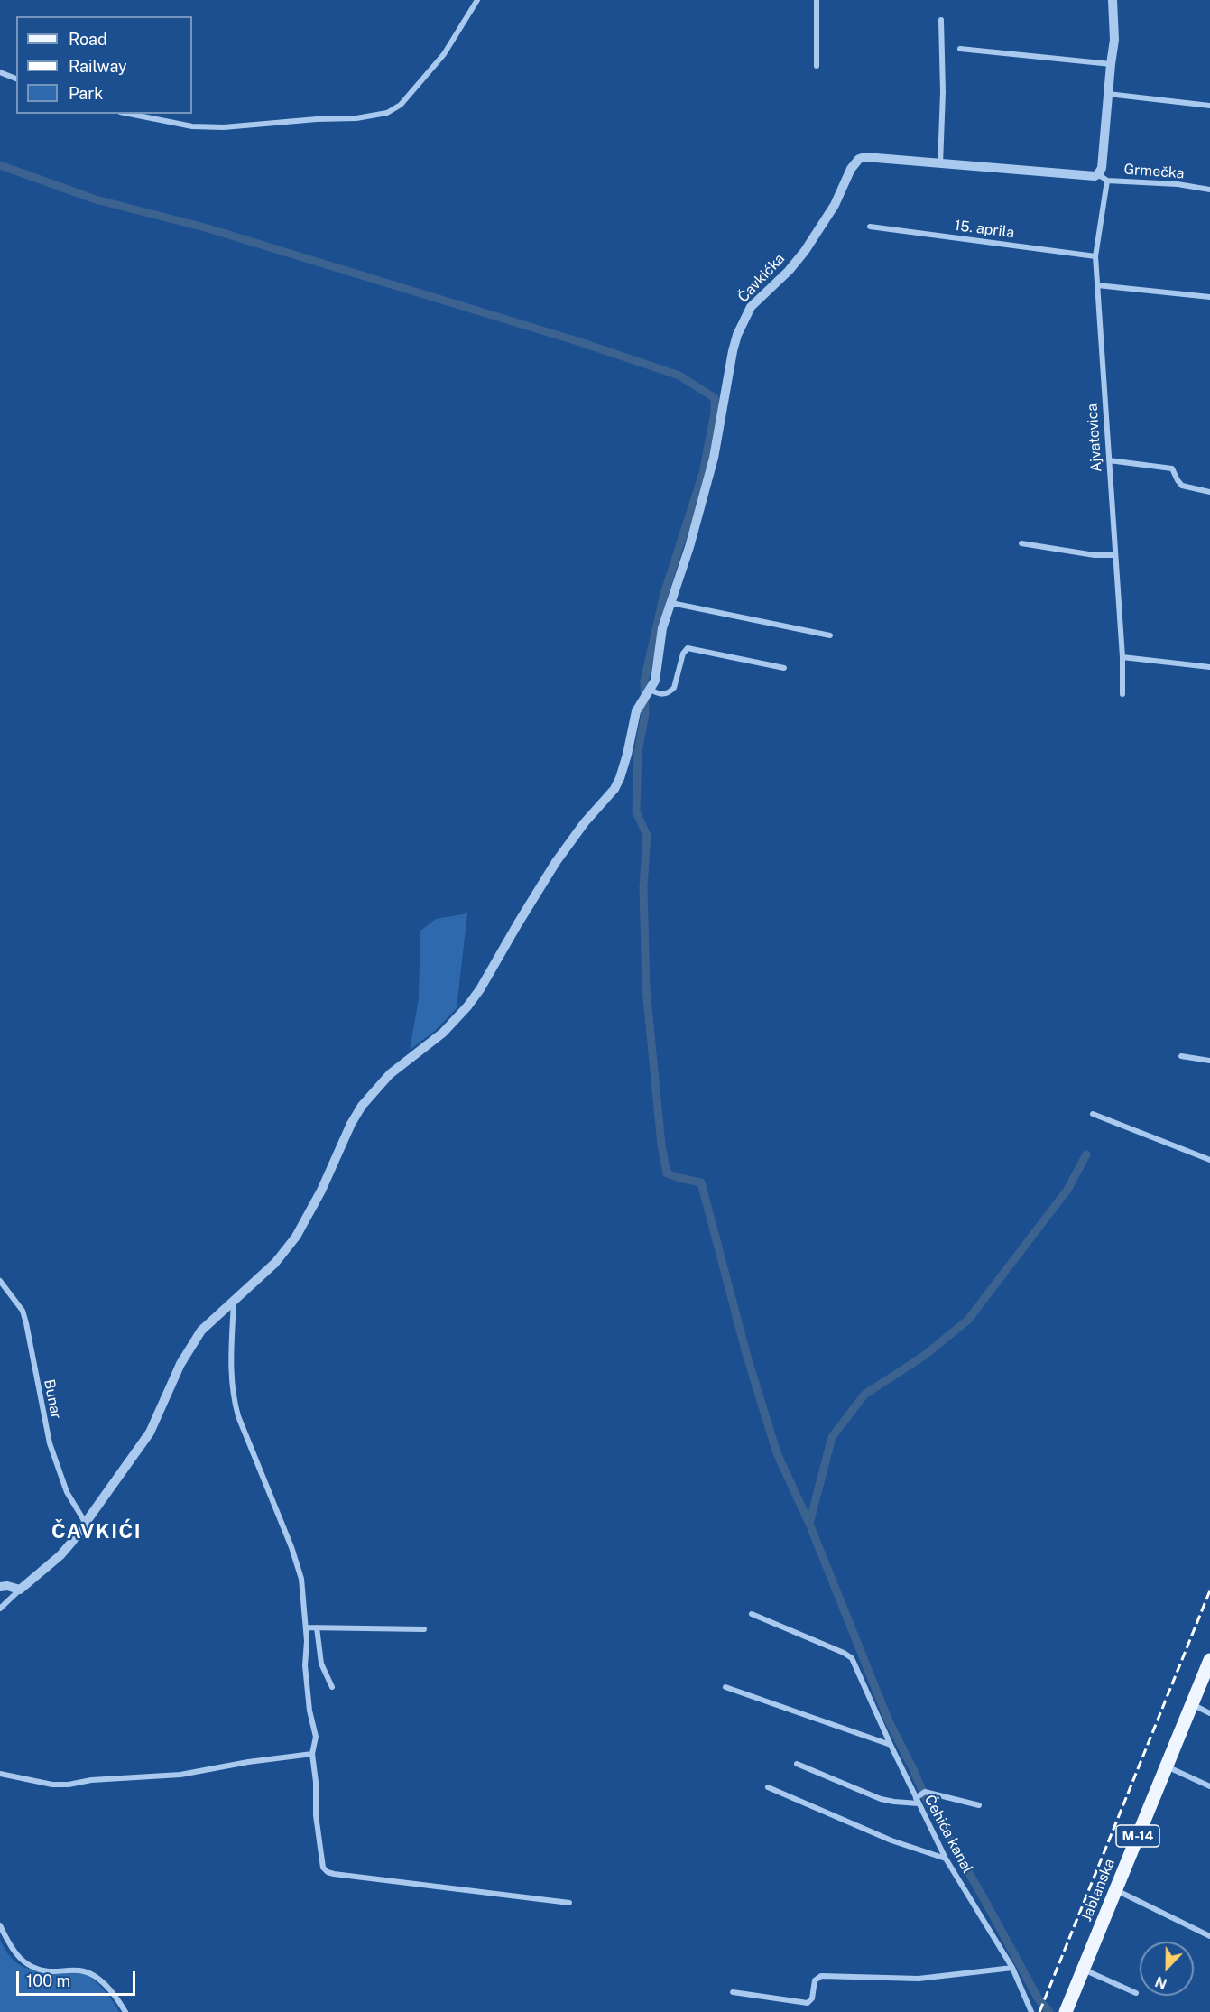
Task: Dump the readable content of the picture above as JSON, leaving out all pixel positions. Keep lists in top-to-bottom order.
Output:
{
  "streets": {
    "main road": ["M-14", "Jablanska"],
    "street": [
      "Grmečka",
      "15. aprila",
      "Čavkićka",
      "Ajvatovica",
      "Bunar",
      "Ćehića kanal"
    ]
  },
  "crossings": [
    ["Grmečka", "Čavkićka"],
    ["Grmečka", "Ajvatovica"],
    ["15. aprila", "Ajvatovica"]
  ],
  "districts": ["ČAVKIĆI"],
  "legend": ["Road", "Railway", "Park"],
  "scale_bar": "100 m",
  "north": "bottom"
}
